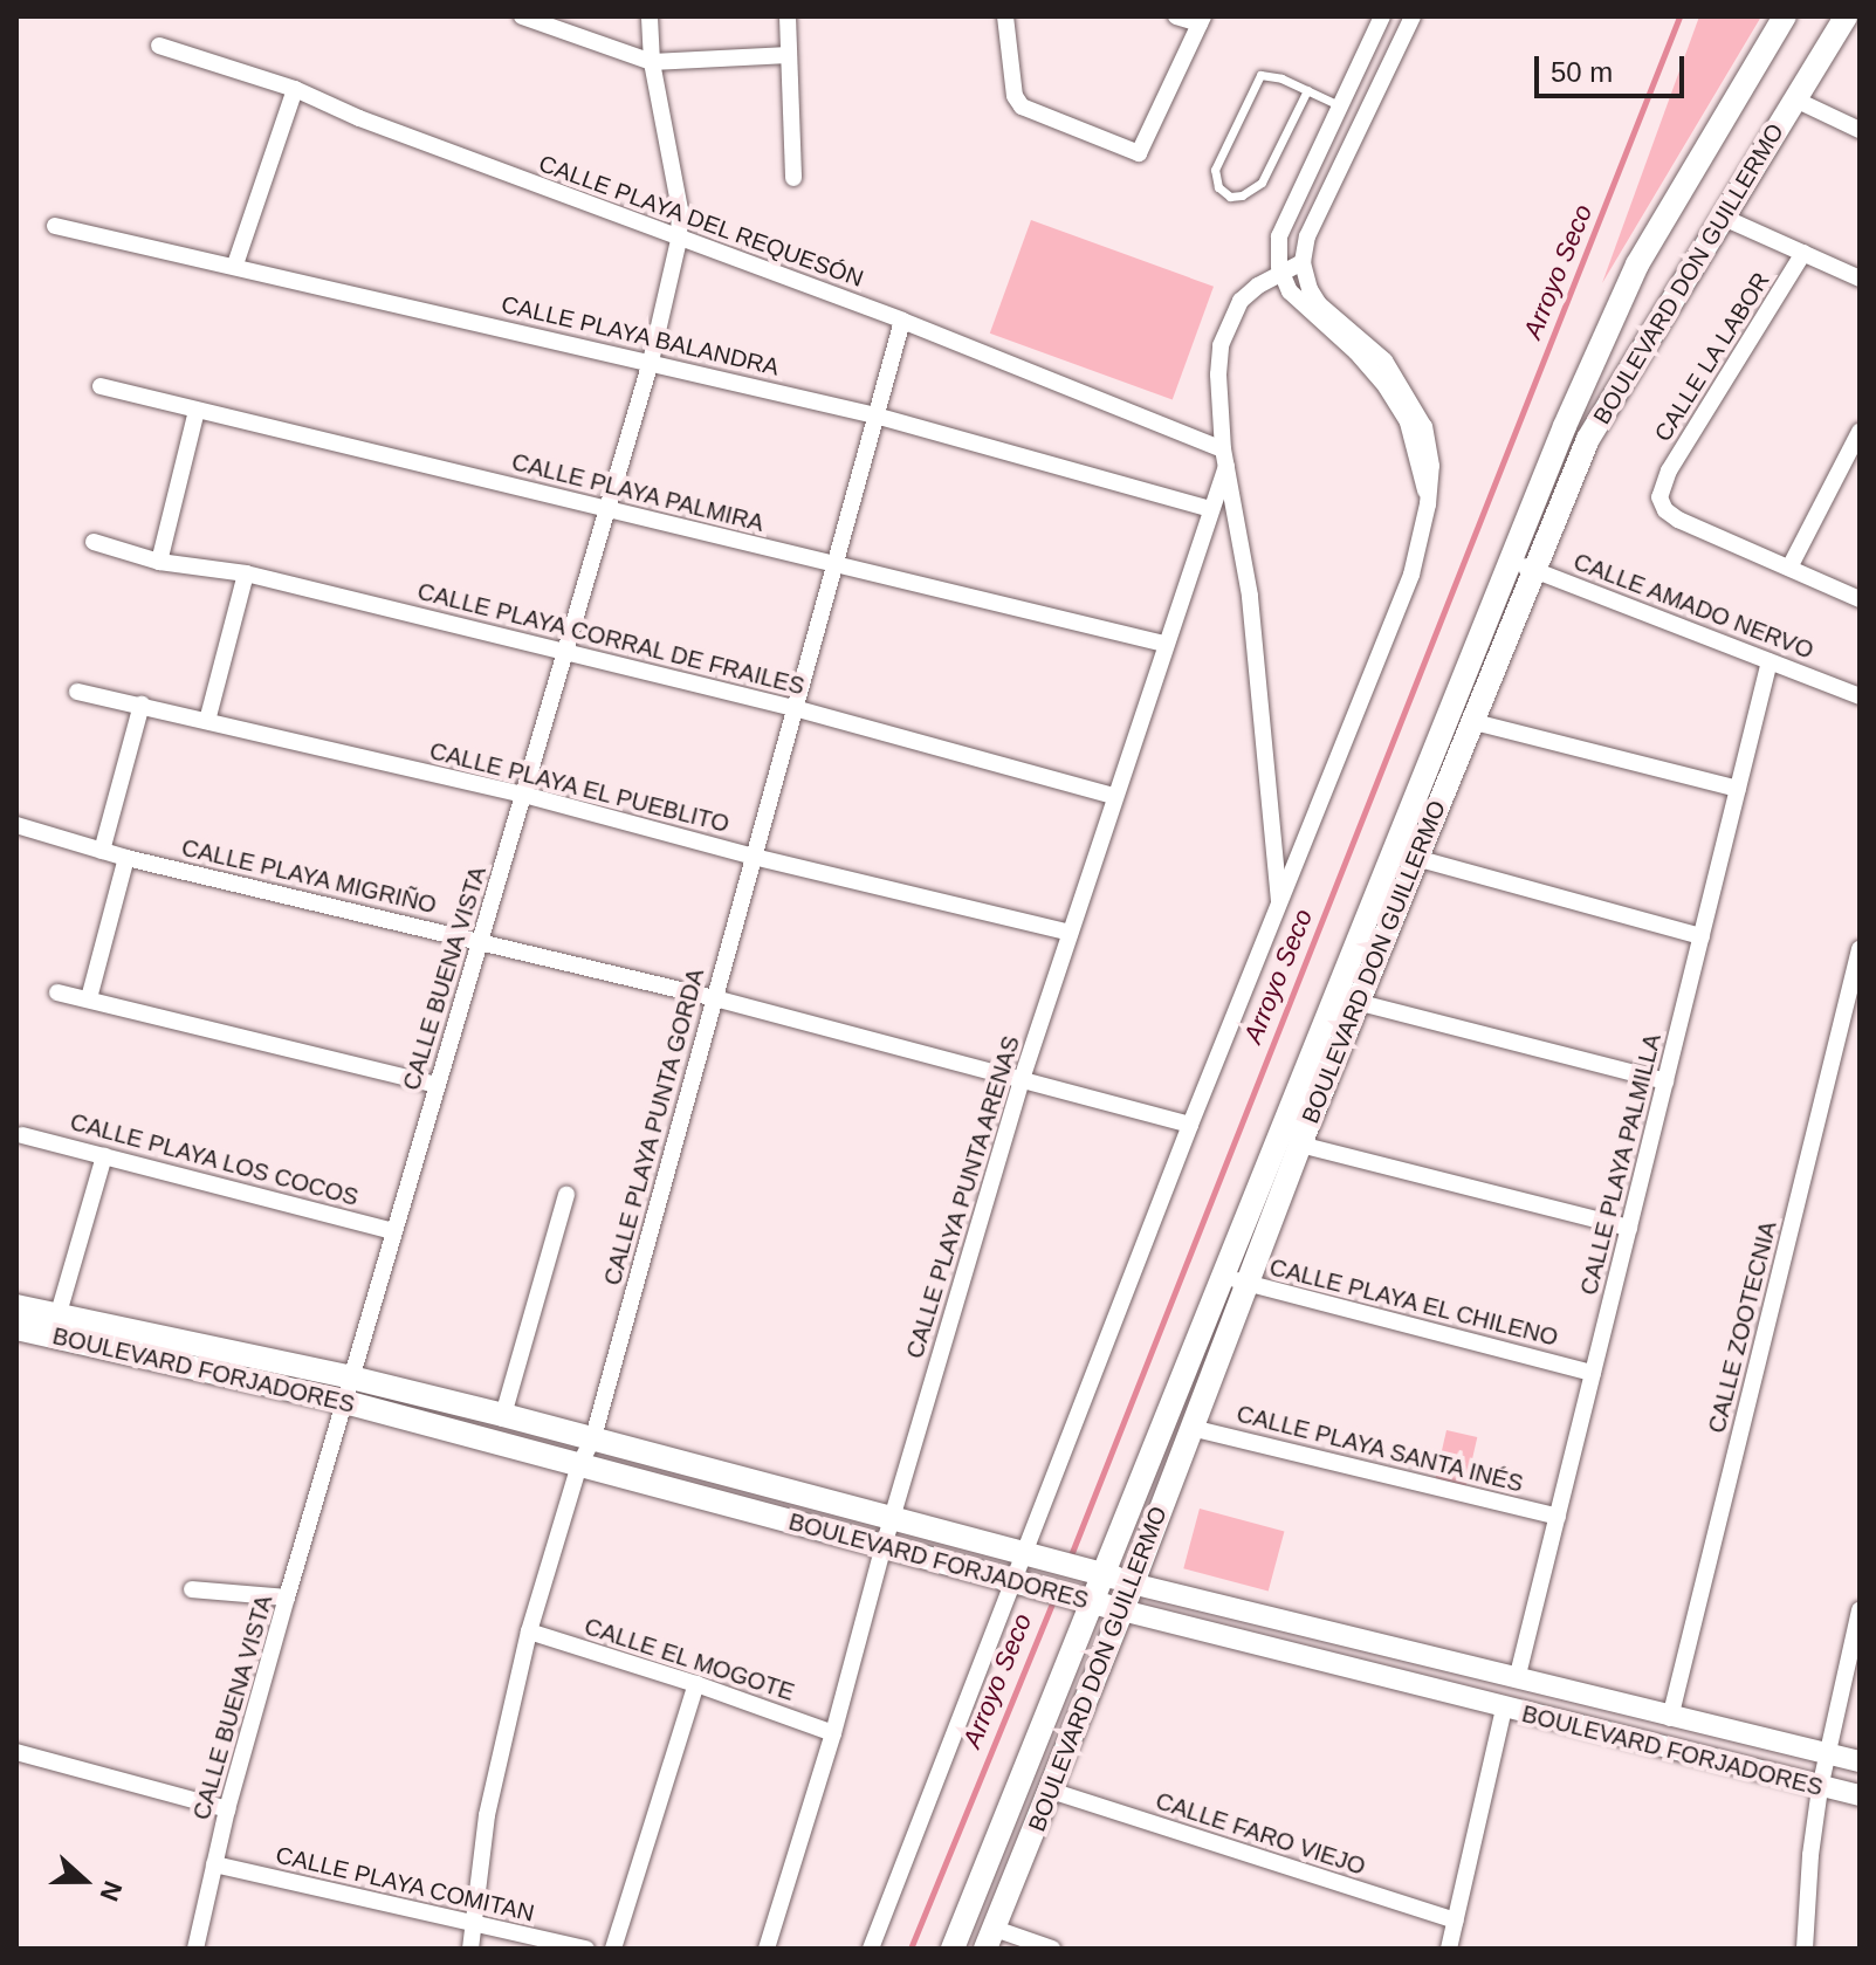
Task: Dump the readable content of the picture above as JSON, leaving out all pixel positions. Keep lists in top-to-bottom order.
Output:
{
  "streets": {
    "main road": ["BOULEVARD DON GUILLERMO", "BOULEVARD FORJADORES"],
    "street": [
      "CALLE PLAYA DEL REQUESÓN",
      "CALLE PLAYA BALANDRA",
      "CALLE LA LABOR",
      "CALLE PLAYA PALMIRA",
      "CALLE AMADO NERVO",
      "CALLE PLAYA CORRAL DE FRAILES",
      "CALLE PLAYA EL PUEBLITO",
      "CALLE PLAYA MIGRIÑO",
      "CALLE BUENA VISTA",
      "CALLE PLAYA PUNTA GORDA",
      "CALLE PLAYA LOS COCOS",
      "CALLE PLAYA PALMILLA",
      "CALLE PLAYA PUNTA ARENAS",
      "CALLE PLAYA EL CHILENO",
      "CALLE ZOOTECNIA",
      "CALLE PLAYA SANTA INÉS",
      "CALLE EL MOGOTE",
      "CALLE FARO VIEJO",
      "CALLE PLAYA COMITAN"
    ]
  },
  "crossings": [
    ["CALLE PLAYA DEL REQUESÓN", "CALLE BUENA VISTA"],
    ["CALLE PLAYA DEL REQUESÓN", "CALLE PLAYA PUNTA GORDA"],
    ["CALLE PLAYA DEL REQUESÓN", "CALLE PLAYA PUNTA ARENAS"],
    ["BOULEVARD DON GUILLERMO", "CALLE AMADO NERVO"],
    ["BOULEVARD DON GUILLERMO", "CALLE PLAYA EL CHILENO"],
    ["BOULEVARD DON GUILLERMO", "BOULEVARD FORJADORES"],
    ["BOULEVARD DON GUILLERMO", "CALLE PLAYA SANTA INÉS"],
    ["BOULEVARD DON GUILLERMO", "CALLE FARO VIEJO"],
    ["CALLE PLAYA BALANDRA", "CALLE BUENA VISTA"],
    ["CALLE PLAYA BALANDRA", "CALLE PLAYA PUNTA GORDA"],
    ["CALLE PLAYA BALANDRA", "CALLE PLAYA PUNTA ARENAS"],
    ["CALLE PLAYA PALMIRA", "CALLE BUENA VISTA"],
    ["CALLE PLAYA PALMIRA", "CALLE PLAYA PUNTA GORDA"],
    ["CALLE PLAYA PALMIRA", "CALLE PLAYA PUNTA ARENAS"],
    ["CALLE AMADO NERVO", "CALLE PLAYA PALMILLA"],
    ["CALLE PLAYA CORRAL DE FRAILES", "CALLE BUENA VISTA"],
    ["CALLE PLAYA CORRAL DE FRAILES", "CALLE PLAYA PUNTA GORDA"],
    ["CALLE PLAYA CORRAL DE FRAILES", "CALLE PLAYA PUNTA ARENAS"],
    ["CALLE PLAYA EL PUEBLITO", "CALLE BUENA VISTA"],
    ["CALLE PLAYA EL PUEBLITO", "CALLE PLAYA PUNTA GORDA"],
    ["CALLE PLAYA EL PUEBLITO", "CALLE PLAYA PUNTA ARENAS"],
    ["CALLE PLAYA MIGRIÑO", "CALLE BUENA VISTA"],
    ["CALLE PLAYA MIGRIÑO", "CALLE PLAYA PUNTA GORDA"],
    ["CALLE PLAYA MIGRIÑO", "CALLE PLAYA PUNTA ARENAS"],
    ["CALLE BUENA VISTA", "CALLE PLAYA LOS COCOS"],
    ["CALLE BUENA VISTA", "BOULEVARD FORJADORES"],
    ["CALLE BUENA VISTA", "CALLE PLAYA COMITAN"],
    ["CALLE PLAYA PUNTA GORDA", "BOULEVARD FORJADORES"],
    ["CALLE PLAYA PUNTA GORDA", "CALLE EL MOGOTE"],
    ["CALLE PLAYA PUNTA GORDA", "CALLE PLAYA COMITAN"],
    ["CALLE PLAYA PALMILLA", "CALLE PLAYA EL CHILENO"],
    ["CALLE PLAYA PALMILLA", "BOULEVARD FORJADORES"],
    ["CALLE PLAYA PALMILLA", "CALLE PLAYA SANTA INÉS"],
    ["CALLE PLAYA PUNTA ARENAS", "BOULEVARD FORJADORES"],
    ["CALLE PLAYA PUNTA ARENAS", "CALLE EL MOGOTE"],
    ["CALLE ZOOTECNIA", "BOULEVARD FORJADORES"]
  ],
  "water": ["Arroyo Seco"],
  "scale_bar": "50 m",
  "north": "right"
}
